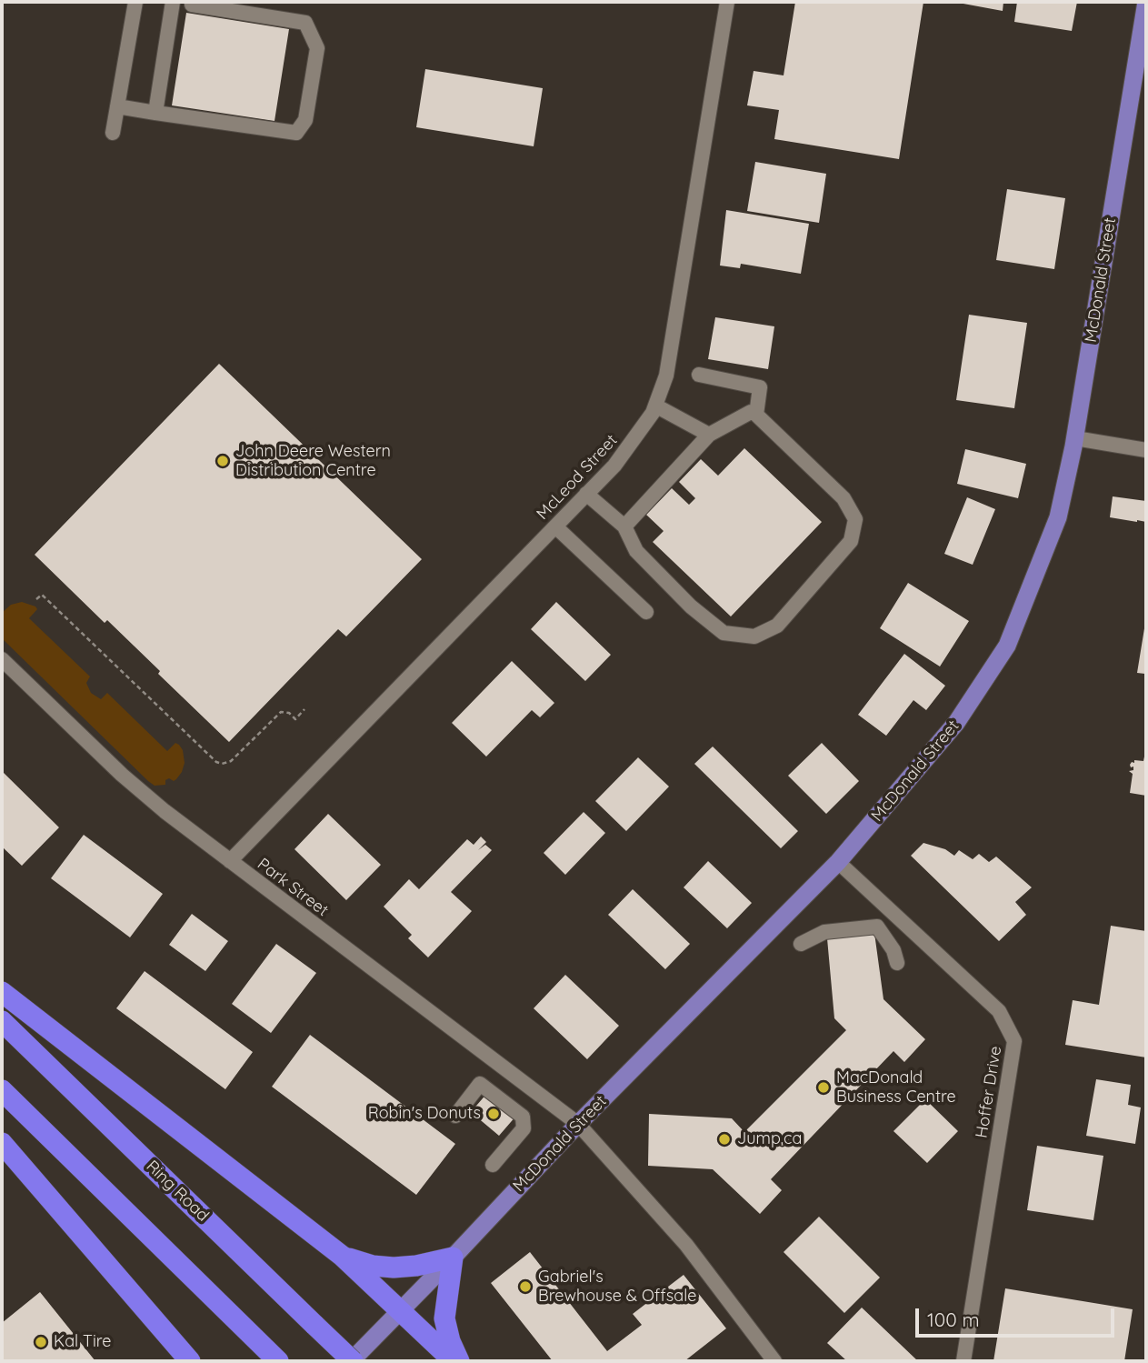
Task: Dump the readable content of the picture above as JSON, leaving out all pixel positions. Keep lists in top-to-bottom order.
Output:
{
  "streets": {
    "highway": ["Ring Road"],
    "main road": ["McDonald Street"],
    "street": ["McLeod Street", "Park Street", "Hoffer Drive"]
  },
  "crossings": [
    ["McDonald Street", "Park Street"],
    ["McDonald Street", "Hoffer Drive"],
    ["McDonald Street", "Ring Road"],
    ["McLeod Street", "Park Street"]
  ],
  "places": [
    "John Deere Western Distribution Centre",
    "MacDonald Business Centre",
    "Robin's Donuts",
    "Jump.ca",
    "Gabriel's Brewhouse & Offsale",
    "Kal Tire"
  ],
  "scale_bar": "100 m"
}
